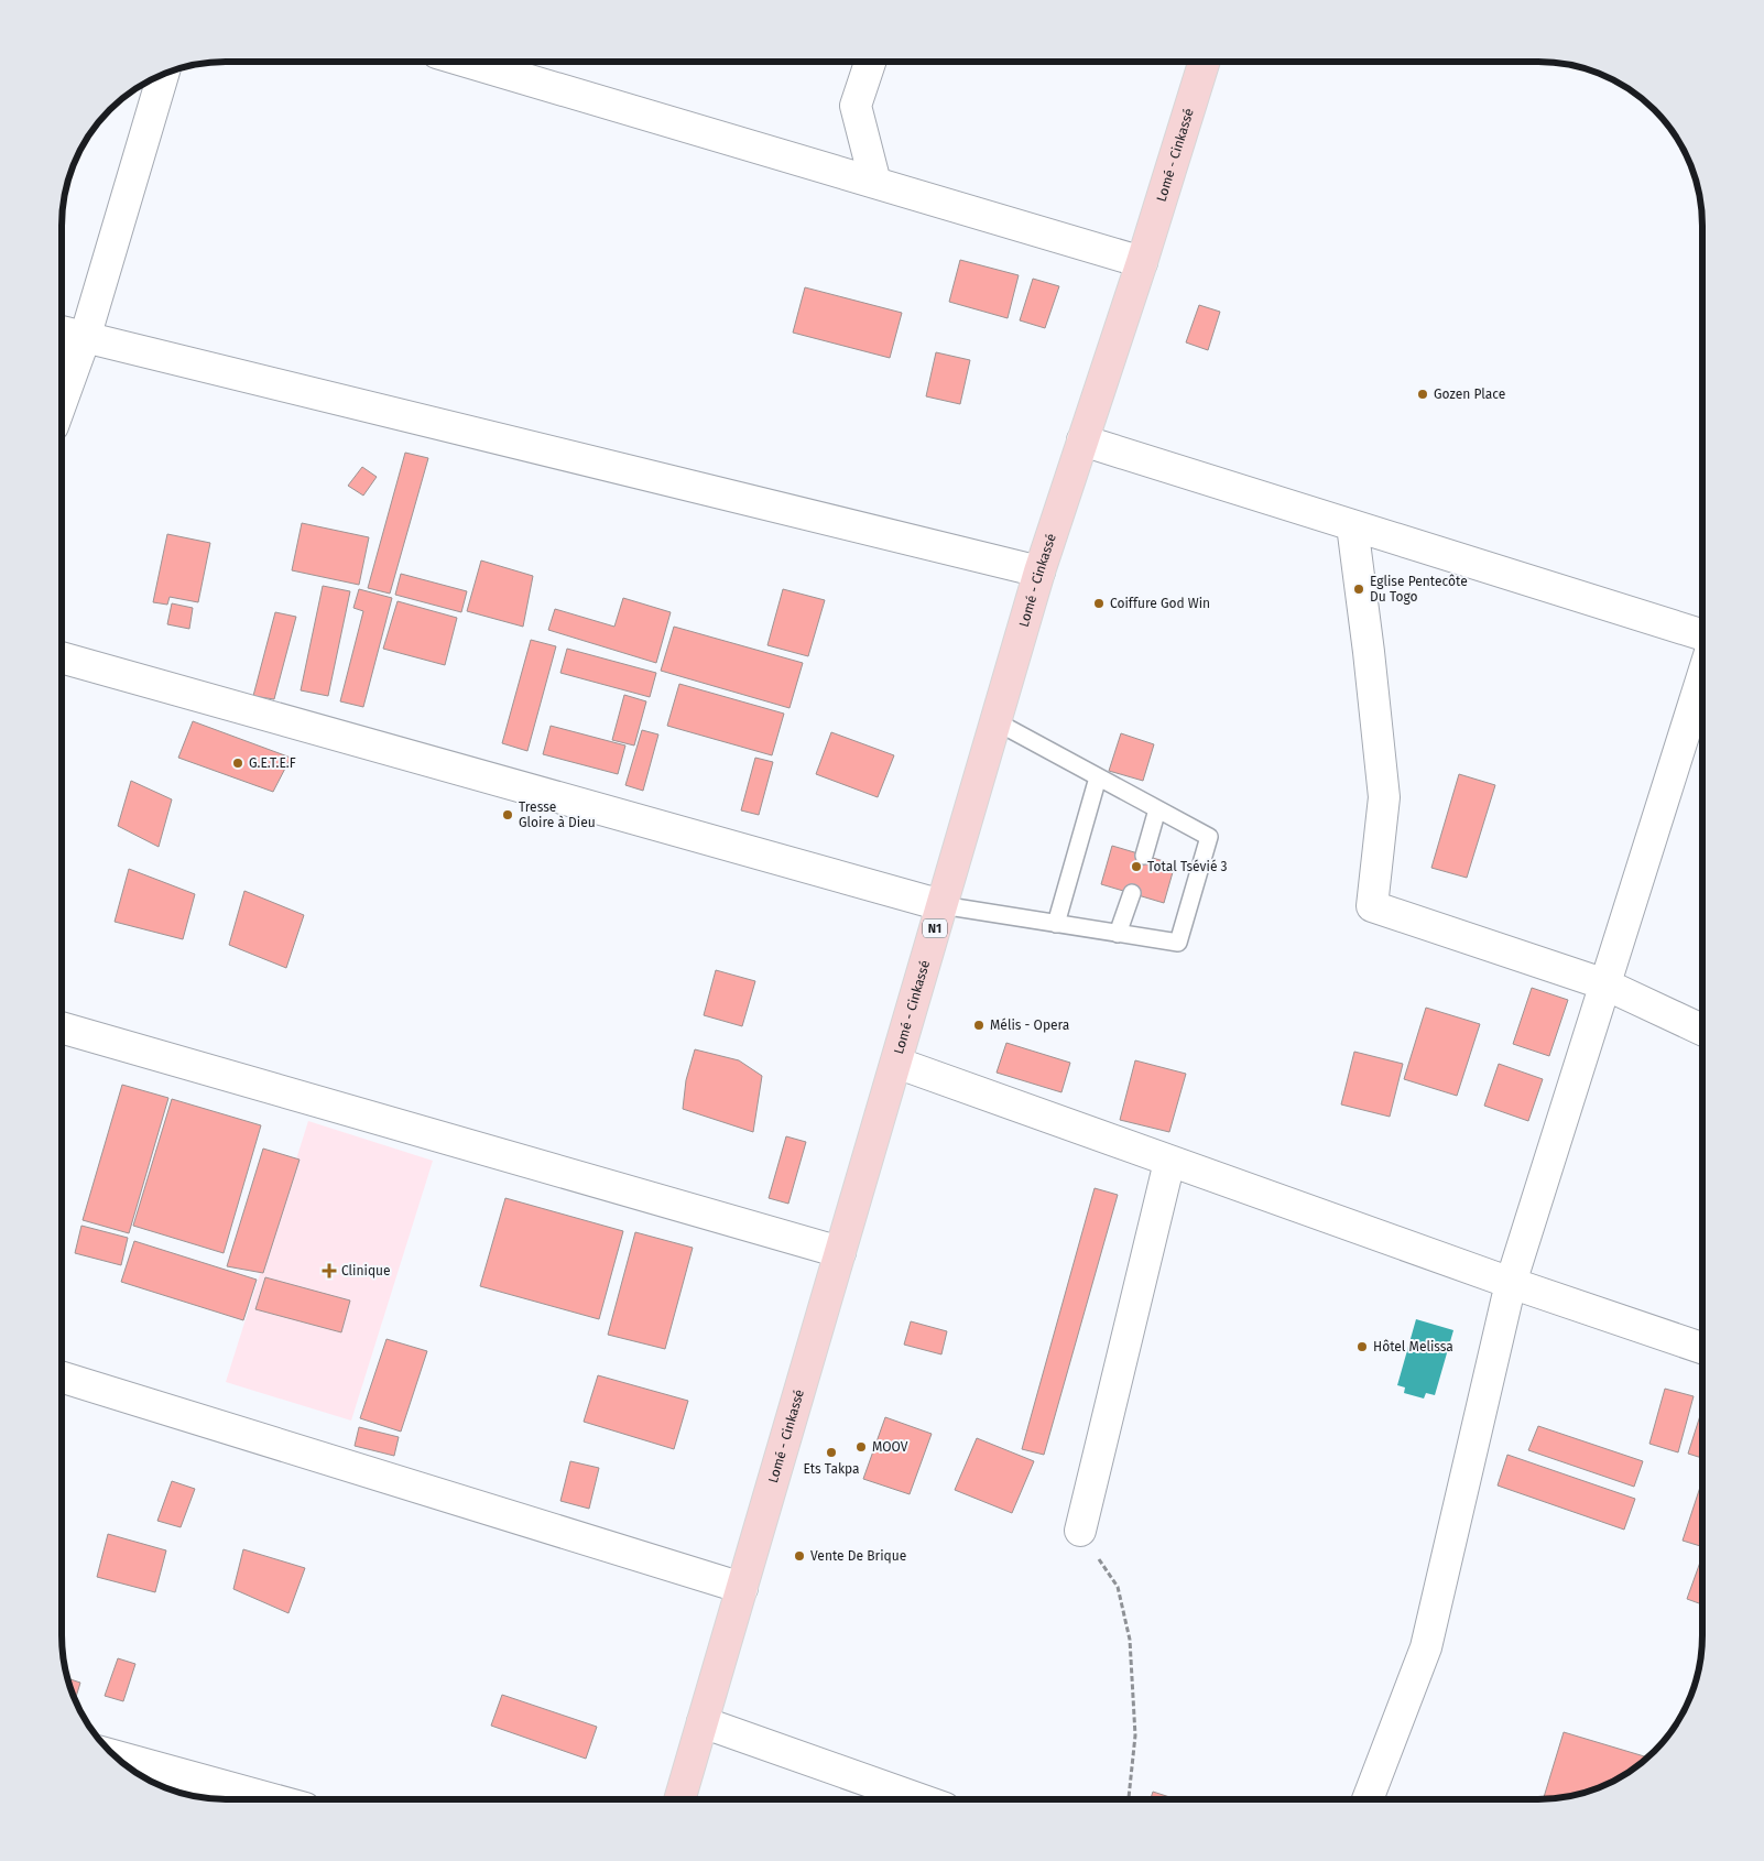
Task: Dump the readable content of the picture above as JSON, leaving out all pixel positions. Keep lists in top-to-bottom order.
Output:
{
  "streets": {
    "highway": ["Lomé - Cinkassé", "N1"]
  },
  "places": {
    "other": [
      "Gozen Place",
      "Eglise Pentecôte Du Togo",
      "Coiffure God Win",
      "G.E.T.E.F",
      "Tresse Gloire à Dieu",
      "Total Tsévié 3",
      "Mélis - Opera",
      "Hôtel Melissa",
      "MOOV",
      "Ets Takpa",
      "Vente De Brique"
    ],
    "health": ["Clinique"]
  }
}
